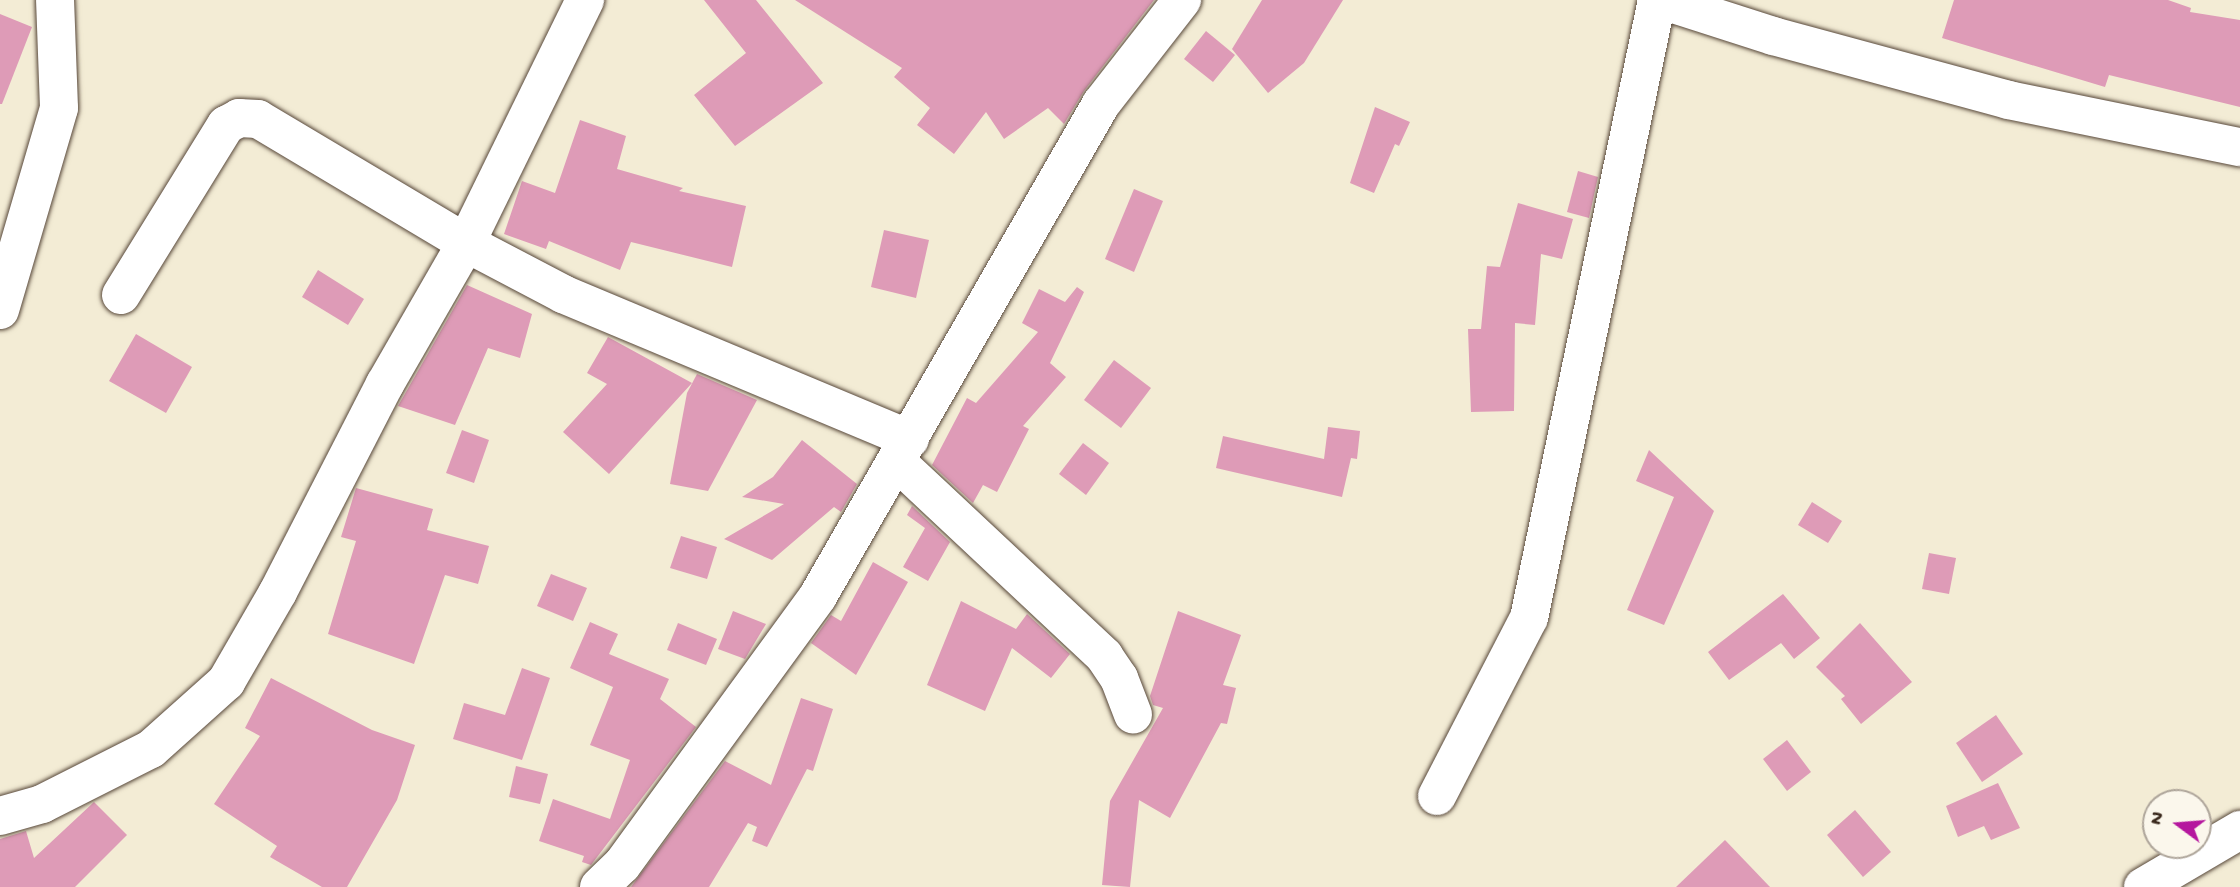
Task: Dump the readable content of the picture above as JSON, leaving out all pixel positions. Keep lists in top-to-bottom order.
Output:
{
  "north": "left"
}
